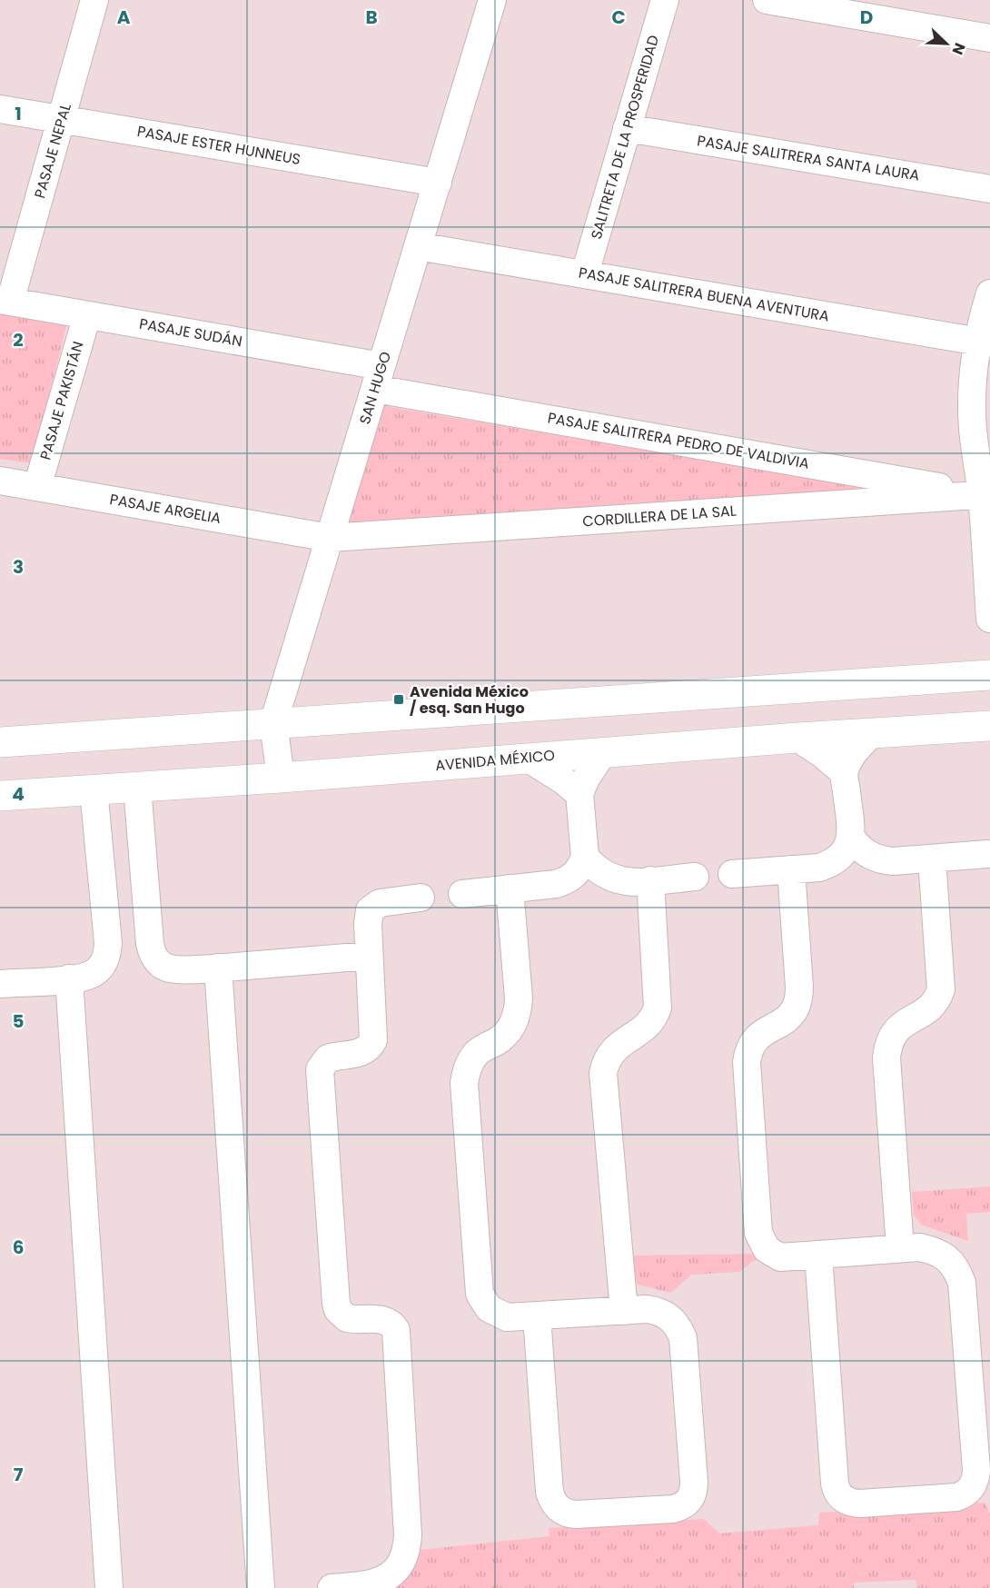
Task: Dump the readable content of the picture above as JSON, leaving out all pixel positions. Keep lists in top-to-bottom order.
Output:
{
  "streets": {
    "main road": ["AVENIDA MÉXICO"],
    "street": [
      "SALITRETA DE LA PROSPERIDAD",
      "PASAJE ESTER HUNNEUS",
      "PASAJE NEPAL",
      "PASAJE SALITRERA SANTA LAURA",
      "PASAJE SALITRERA BUENA AVENTURA",
      "PASAJE SUDÁN",
      "SAN HUGO",
      "PASAJE PAKISTÁN",
      "PASAJE SALITRERA PEDRO DE VALDIVIA",
      "PASAJE ARGELIA",
      "CORDILLERA DE LA SAL"
    ]
  },
  "crossings": [
    ["SALITRETA DE LA PROSPERIDAD", "PASAJE SALITRERA SANTA LAURA"],
    ["SALITRETA DE LA PROSPERIDAD", "PASAJE SALITRERA BUENA AVENTURA"],
    ["PASAJE ESTER HUNNEUS", "PASAJE NEPAL"],
    ["PASAJE ESTER HUNNEUS", "SAN HUGO"],
    ["PASAJE NEPAL", "PASAJE SUDÁN"],
    ["PASAJE SALITRERA BUENA AVENTURA", "SAN HUGO"],
    ["PASAJE SUDÁN", "SAN HUGO"],
    ["PASAJE SUDÁN", "PASAJE PAKISTÁN"],
    ["PASAJE SUDÁN", "PASAJE SALITRERA PEDRO DE VALDIVIA"],
    ["SAN HUGO", "PASAJE SALITRERA PEDRO DE VALDIVIA"],
    ["SAN HUGO", "PASAJE ARGELIA"],
    ["SAN HUGO", "CORDILLERA DE LA SAL"],
    ["SAN HUGO", "AVENIDA MÉXICO"],
    ["PASAJE PAKISTÁN", "PASAJE ARGELIA"],
    ["PASAJE SALITRERA PEDRO DE VALDIVIA", "CORDILLERA DE LA SAL"],
    ["PASAJE ARGELIA", "CORDILLERA DE LA SAL"]
  ],
  "places": {
    "transit": ["Avenida México / esq. San Hugo"]
  },
  "north": "bottom right",
  "grid": {
    "columns": [
      "A",
      "B",
      "C",
      "D"
    ],
    "rows": [
      "1",
      "2",
      "3",
      "4",
      "5",
      "6",
      "7"
    ]
  }
}
